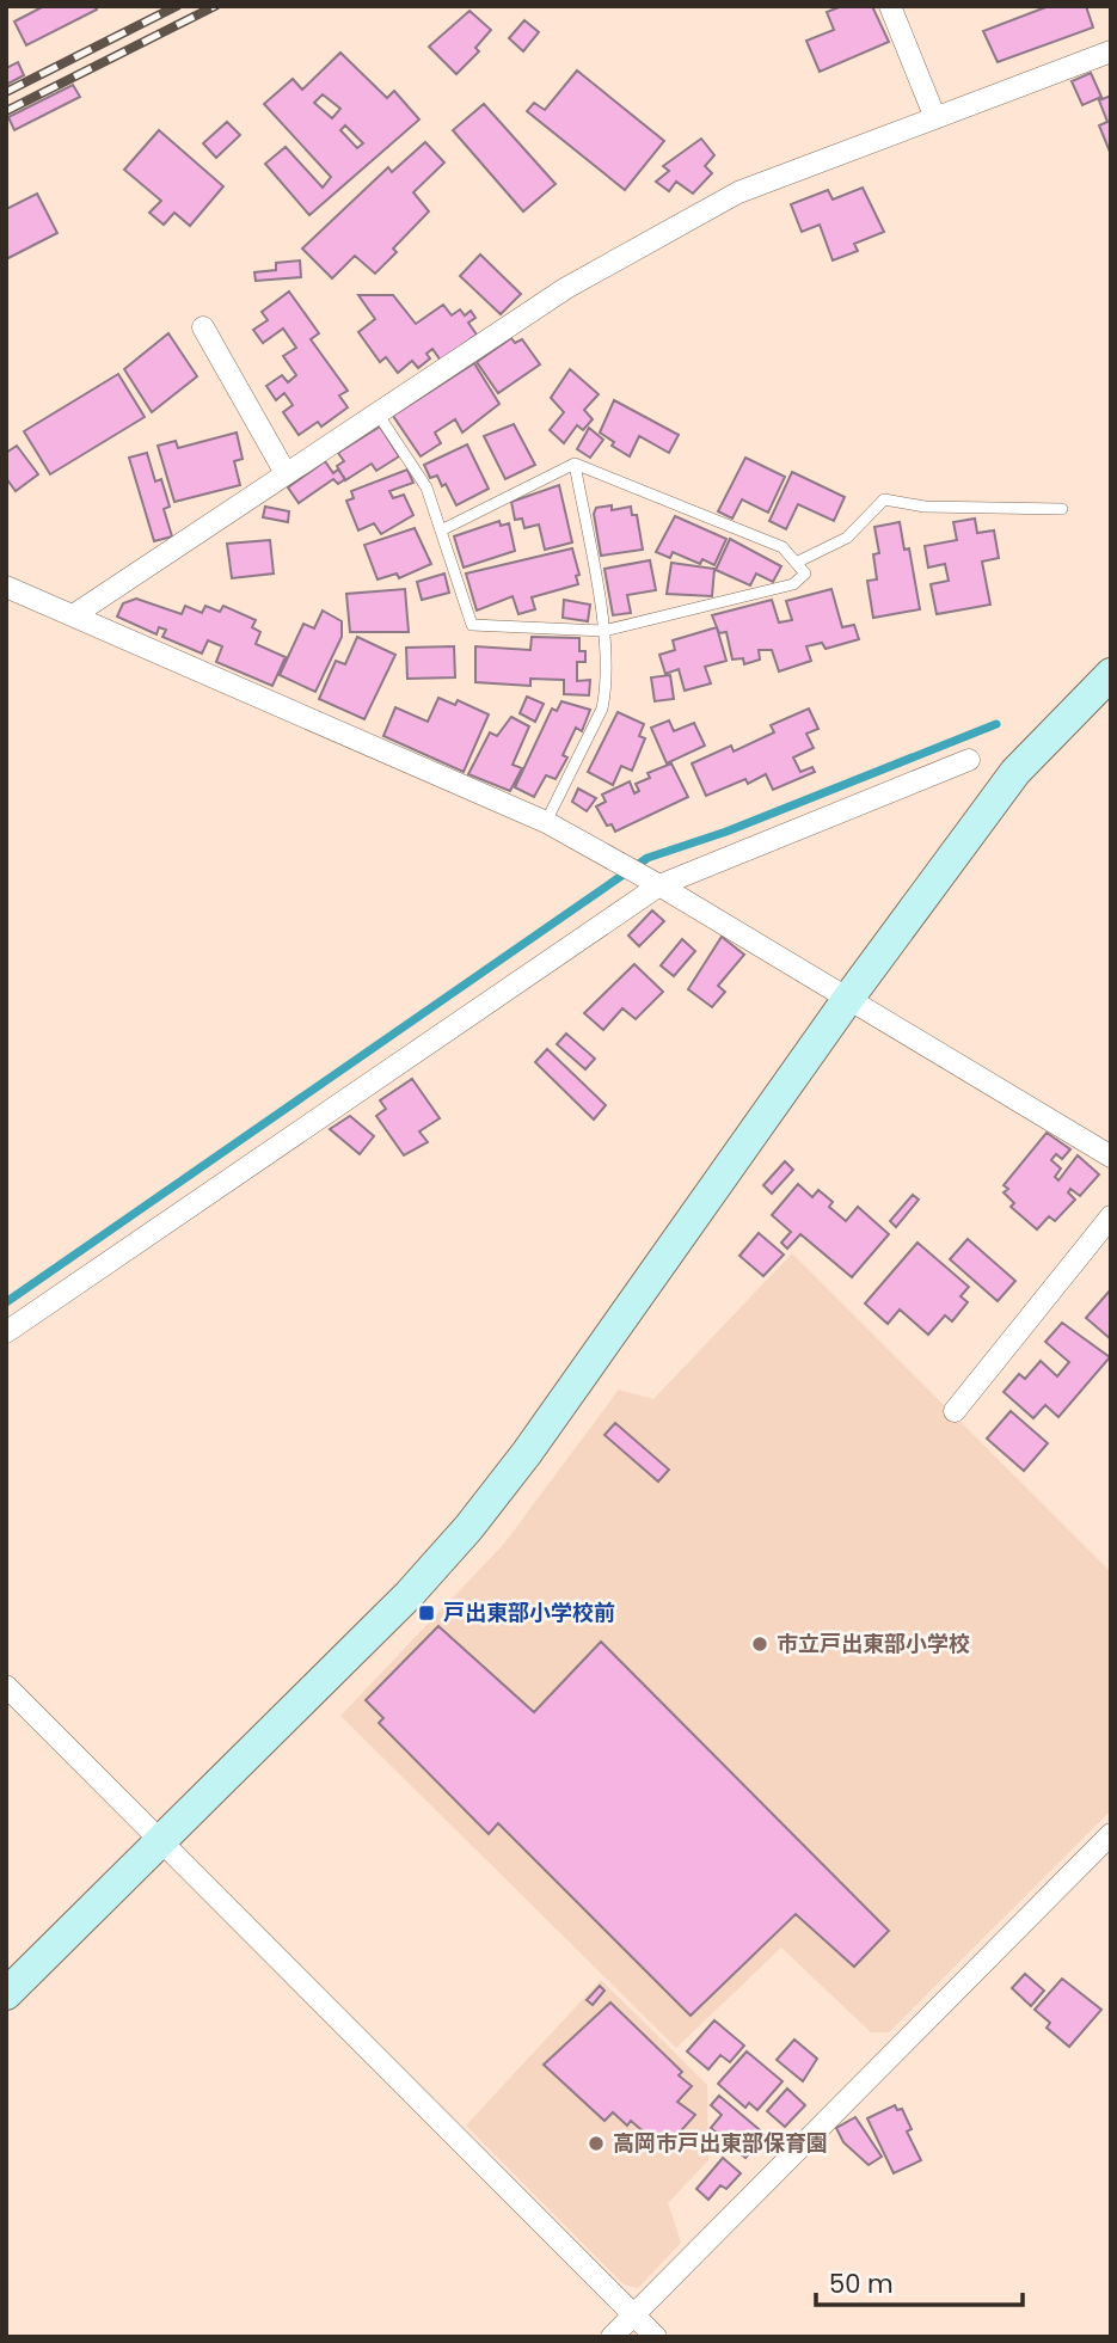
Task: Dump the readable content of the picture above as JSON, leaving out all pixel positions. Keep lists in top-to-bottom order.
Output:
{
  "places": {
    "transit": ["戸出東部小学校前"],
    "other": ["市立戸出東部小学校", "高岡市戸出東部保育園"]
  },
  "scale_bar": "50 m"
}
